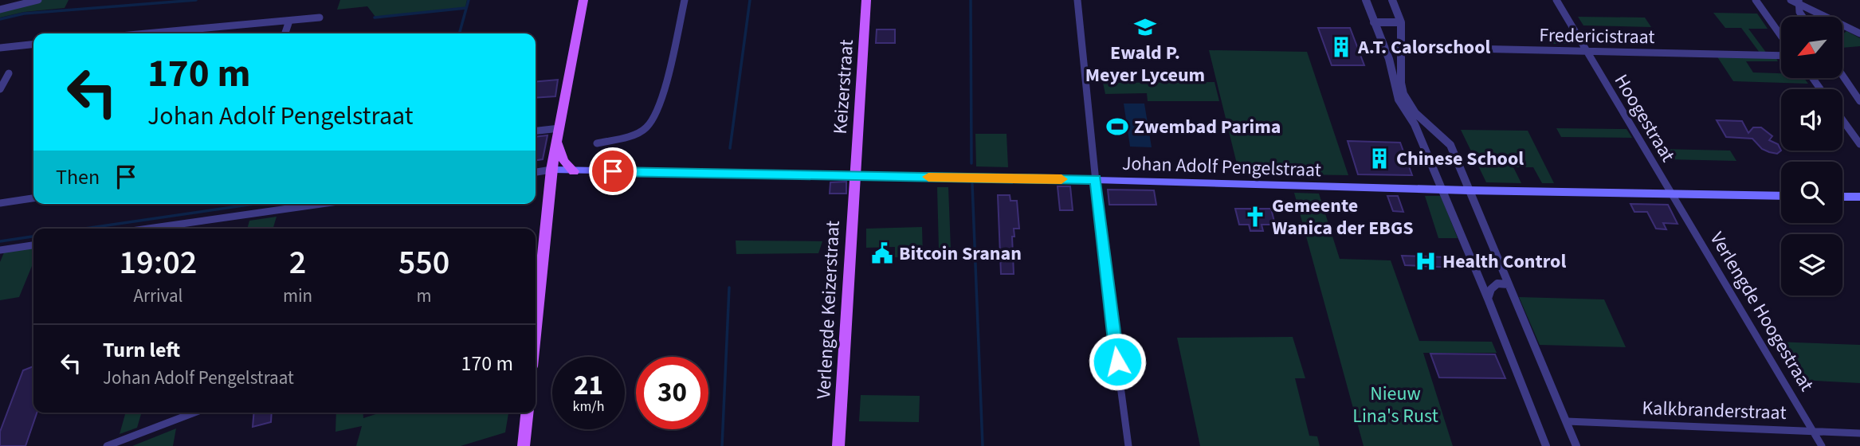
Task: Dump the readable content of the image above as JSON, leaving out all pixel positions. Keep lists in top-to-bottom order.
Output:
{
  "streets": {
    "main road": ["Keizerstraat", "Johan Adolf Pengelstraat", "Verlengde Keizerstraat"],
    "street": [
      "Fredericistraat",
      "Hoogestraat",
      "Verlengde Hoogestraat",
      "Kalkbranderstraat"
    ]
  },
  "crossings": [
    ["Fredericistraat", "Hoogestraat"],
    ["Keizerstraat", "Johan Adolf Pengelstraat"],
    ["Keizerstraat", "Verlengde Keizerstraat"],
    ["Hoogestraat", "Johan Adolf Pengelstraat"],
    ["Hoogestraat", "Verlengde Hoogestraat"],
    ["Johan Adolf Pengelstraat", "Verlengde Keizerstraat"],
    ["Johan Adolf Pengelstraat", "Verlengde Hoogestraat"],
    ["Verlengde Hoogestraat", "Kalkbranderstraat"]
  ],
  "parks": ["Nieuw Lina's Rust"],
  "places": {
    "school or university": ["Ewald P. Meyer Lyceum"],
    "building": ["A.T. Calorschool", "Chinese School"],
    "sports": ["Zwembad Parima"],
    "church": ["Gemeente Wanica der EBGS"],
    "public building": ["Bitcoin Sranan"],
    "hospital": ["Health Control"]
  },
  "north": "bottom left",
  "page": {
    "turn": ["170 m", "Johan Adolf Pengelstraat"],
    "then": "Then",
    "eta": [
      "19:02",
      "Arrival",
      "2",
      "min",
      "550",
      "m"
    ],
    "list": [
      {
        "name": "Turn left",
        "note": "Johan Adolf Pengelstraat",
        "value": "170 m"
      }
    ],
    "speed": "21 km/h",
    "limit": "30"
  }
}
